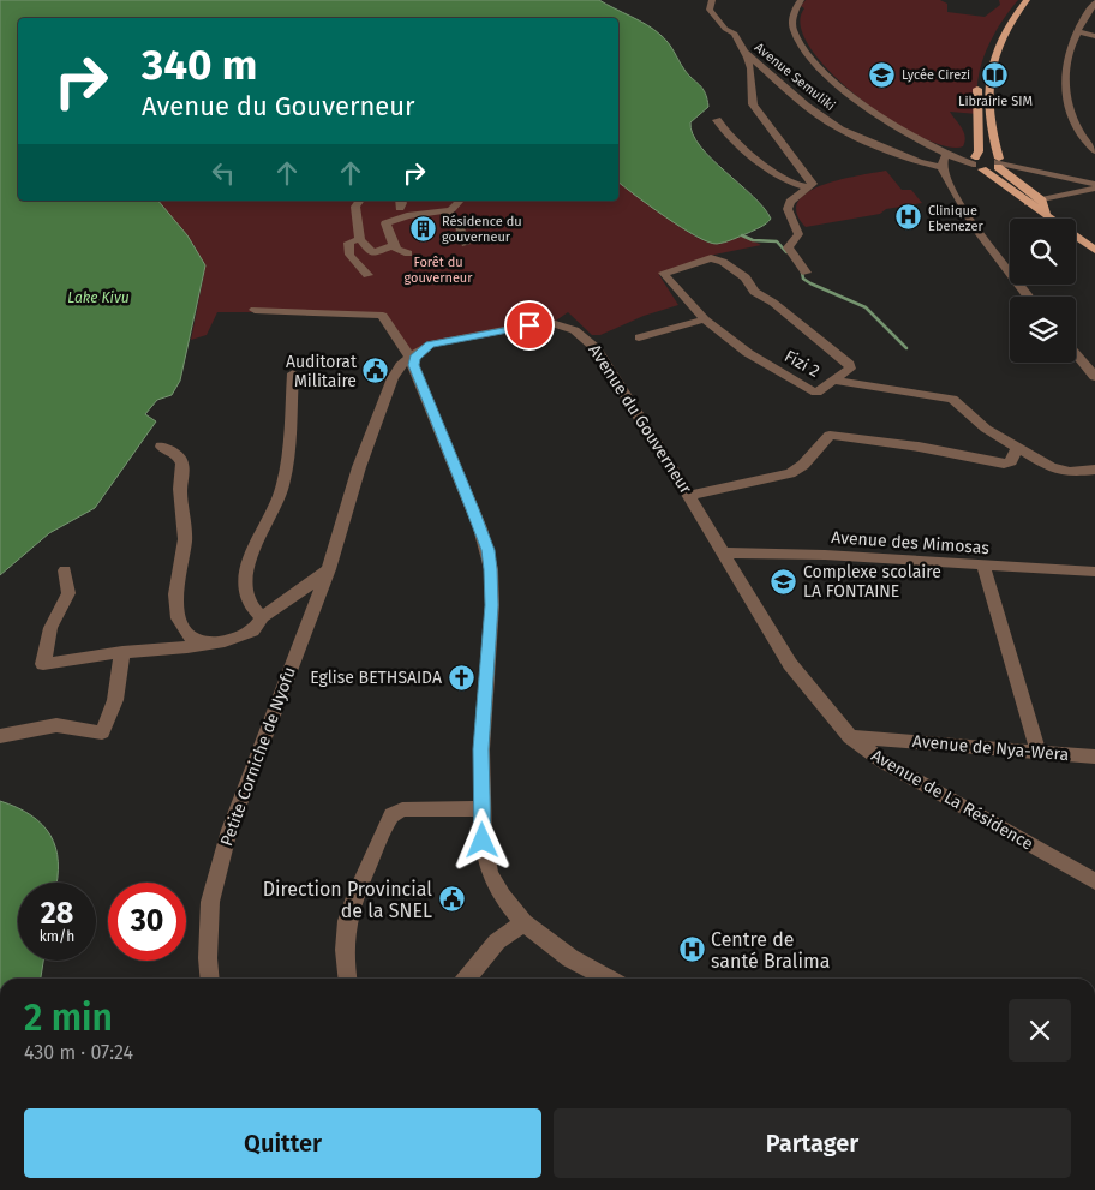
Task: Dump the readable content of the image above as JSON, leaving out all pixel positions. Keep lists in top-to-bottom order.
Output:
{
  "streets": {
    "street": [
      "Avenue Semuliki",
      "Fizi 2",
      "Avenue du Gouverneur",
      "Avenue des Mimosas",
      "Avenue de Nya-Wera",
      "Petite Corniche de Nyofu",
      "Avenue de La Résidence"
    ]
  },
  "crossings": [
    ["Avenue du Gouverneur", "Avenue des Mimosas"],
    ["Avenue du Gouverneur", "Petite Corniche de Nyofu"],
    ["Avenue du Gouverneur", "Avenue de La Résidence"],
    ["Avenue des Mimosas", "Avenue de La Résidence"],
    ["Avenue de Nya-Wera", "Avenue de La Résidence"]
  ],
  "water": ["Lake Kivu"],
  "parks": ["Forêt du gouverneur"],
  "places": {
    "school or university": ["Lycée Cirezi", "Complexe scolaire LA FONTAINE"],
    "library": ["Librairie SIM"],
    "hospital": ["Clinique Ebenezer", "Centre de santé Bralima"],
    "building": ["Résidence du gouverneur"],
    "public building": ["Auditorat Militaire", "Direction Provincial de la SNEL"],
    "church": ["Eglise BETHSAIDA"]
  },
  "page": {
    "turn": ["340 m", "Avenue du Gouverneur"],
    "speed": "28 km/h",
    "limit": "30",
    "heading": ["2 min", "430 m · 07:24"],
    "buttons": ["Quitter", "Partager"]
  }
}
